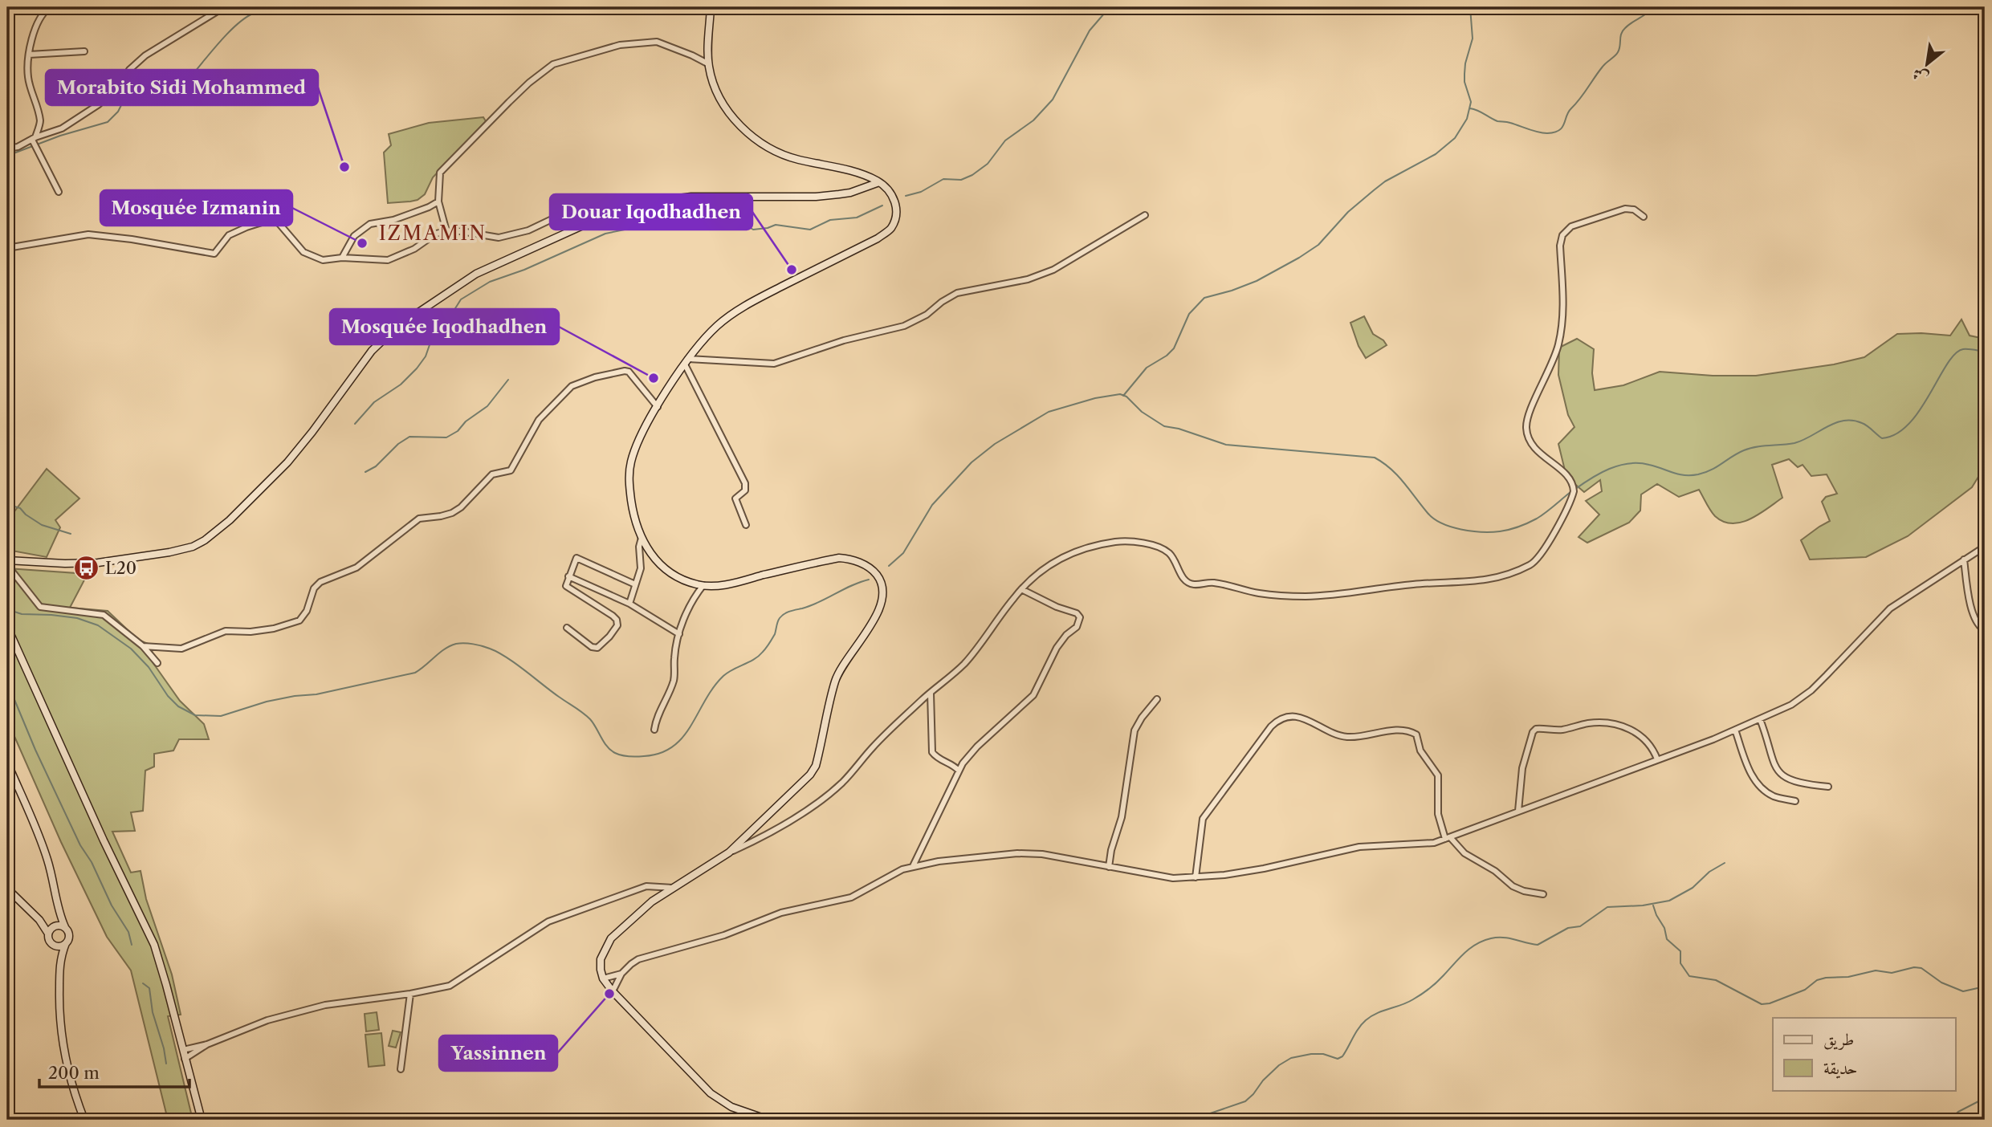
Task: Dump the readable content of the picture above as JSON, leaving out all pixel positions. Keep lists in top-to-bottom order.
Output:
{
  "districts": ["IZMAMIN"],
  "places": {
    "other": [
      "Morabito Sidi Mohammed",
      "Mosquée Izmanin",
      "Douar Iqodhadhen",
      "Mosquée Iqodhadhen",
      "Yassinnen"
    ],
    "bus stop": ["L20"]
  },
  "legend": ["طريق", "حديقة"],
  "scale_bar": "200 m",
  "north": "bottom left"
}
